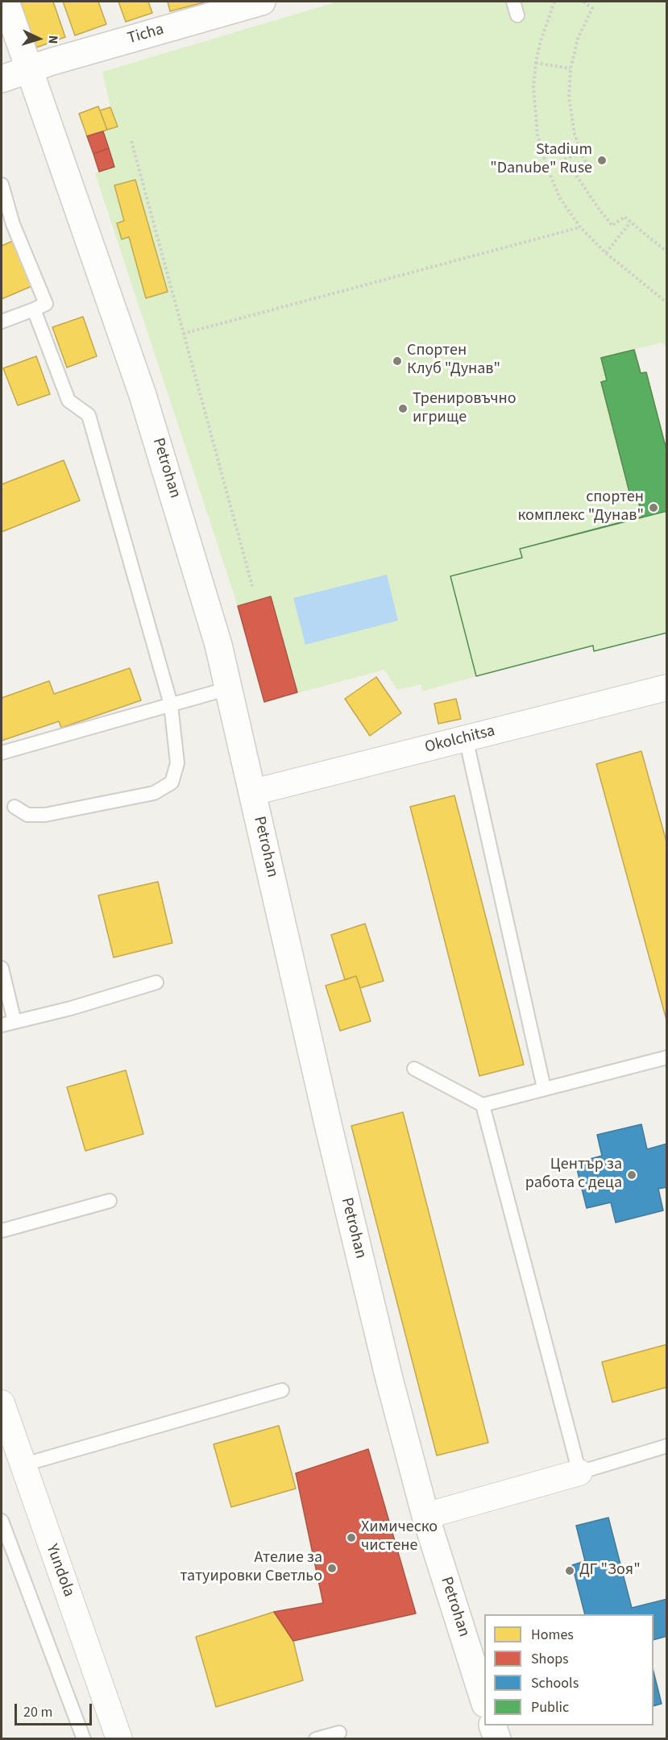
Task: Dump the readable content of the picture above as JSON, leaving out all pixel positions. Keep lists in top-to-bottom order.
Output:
{
  "streets": {
    "street": [
      "Ticha",
      "Petrohan",
      "Okolchitsa",
      "Yundola"
    ]
  },
  "crossings": [
    ["Ticha", "Petrohan"],
    ["Petrohan", "Okolchitsa"]
  ],
  "places": [
    "Stadium \"Danube\" Ruse",
    "Спортен Клуб \"Дунав\"",
    "Тренировъчно игрище",
    "спортен комплекс \"Дунав\"",
    "Център за работа с деца",
    "Химическо чистене",
    "Ателие за татуировки Светльо",
    "ДГ \"Зоя\""
  ],
  "legend": [
    "Homes",
    "Shops",
    "Schools",
    "Public"
  ],
  "scale_bar": "20 m",
  "north": "right"
}
